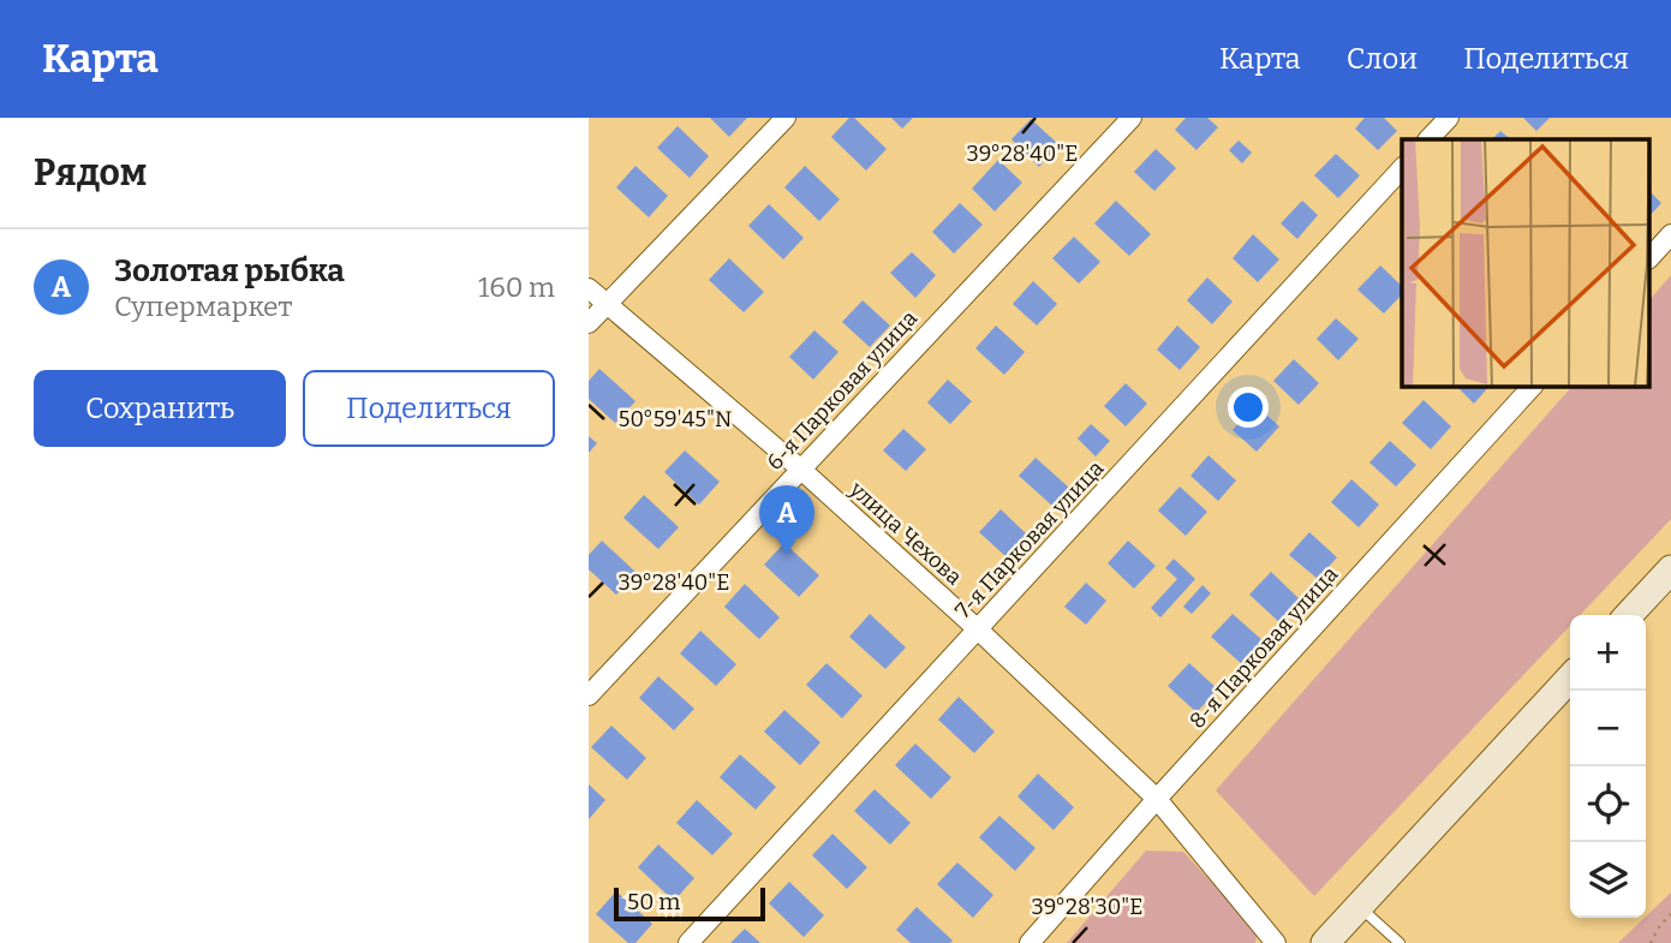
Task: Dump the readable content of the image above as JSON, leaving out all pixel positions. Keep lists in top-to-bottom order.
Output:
{
  "streets": {
    "street": [
      "6-я Парковая улица",
      "улица Чехова",
      "7-я Парковая улица",
      "8-я Парковая улица"
    ]
  },
  "crossings": [
    ["6-я Парковая улица", "улица Чехова"],
    ["улица Чехова", "7-я Парковая улица"],
    ["улица Чехова", "8-я Парковая улица"]
  ],
  "scale_bar": "50 m",
  "page": {
    "header": "Карта",
    "nav": ["Карта", "Слои", "Поделиться"],
    "heading": "Рядом",
    "list": [
      {
        "mark": "A",
        "name": "Золотая рыбка",
        "note": "Супермаркет",
        "value": "160 m"
      }
    ],
    "buttons": ["Сохранить", "Поделиться"],
    "pins": "A",
    "map_buttons": ["+", "−"],
    "scale": "50 m"
  },
  "coordinates": ["39°28'40\"E", "50°59'45\"N", "39°28'30\"E"]
}
